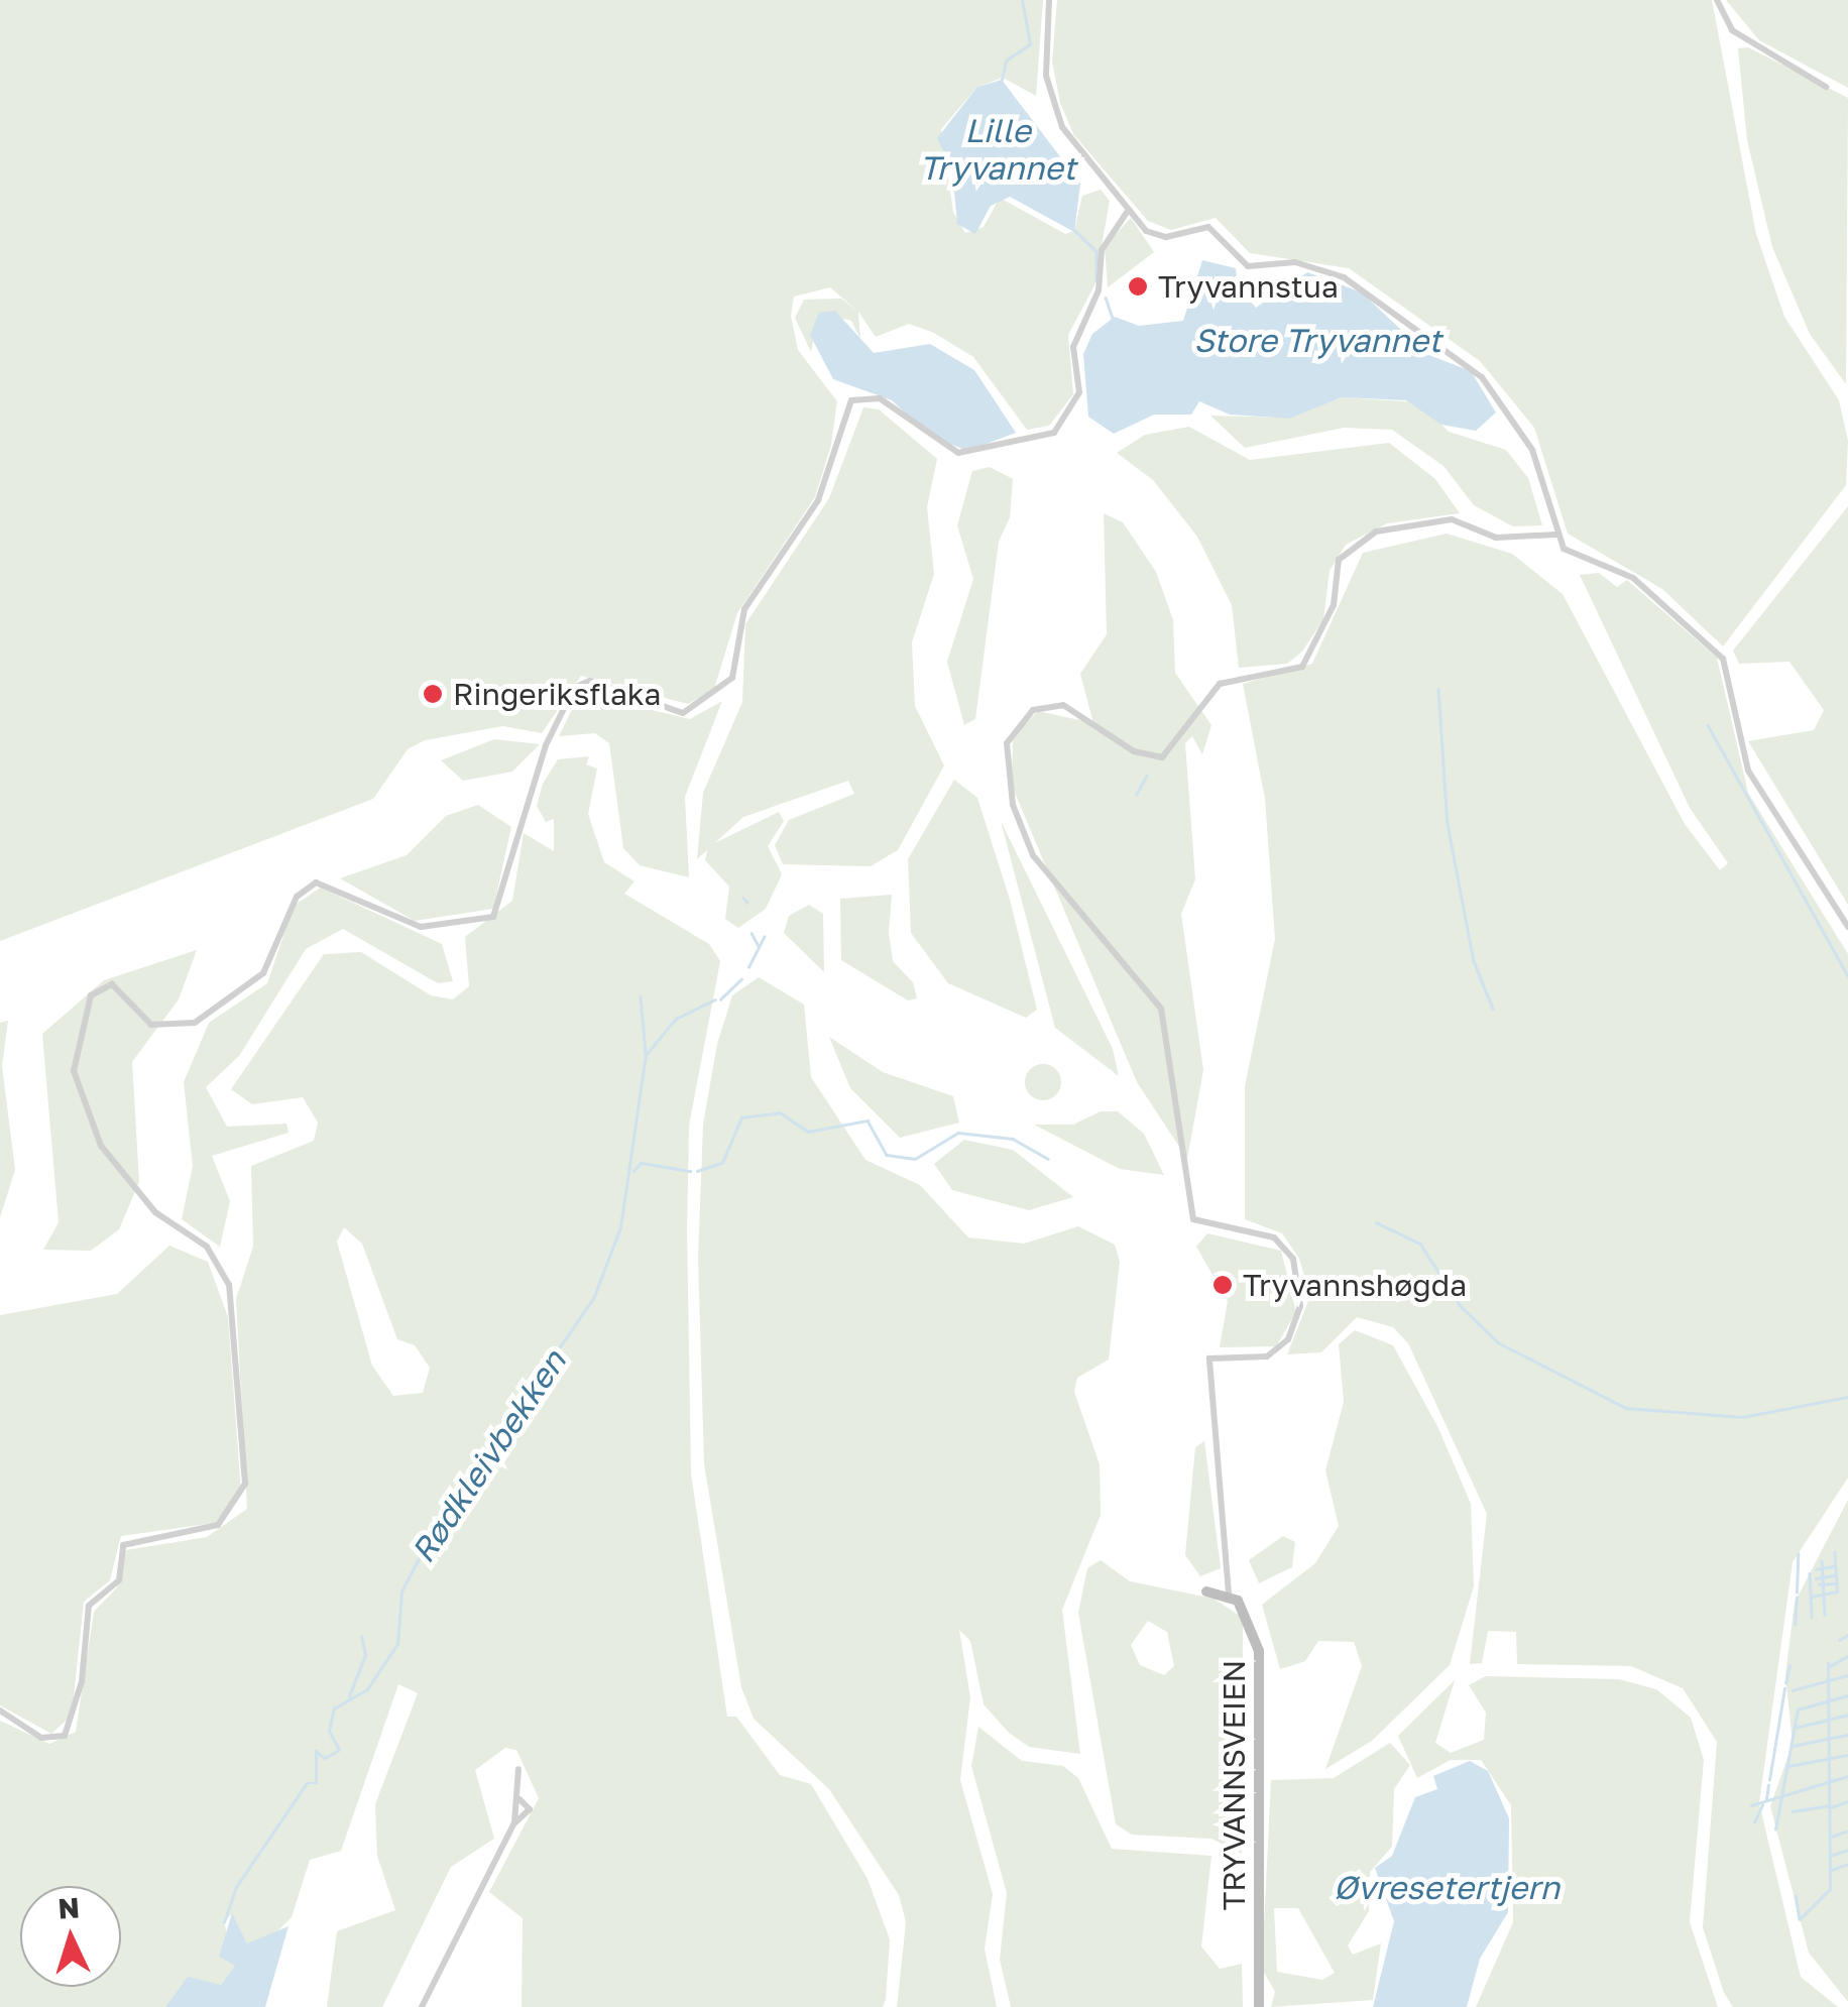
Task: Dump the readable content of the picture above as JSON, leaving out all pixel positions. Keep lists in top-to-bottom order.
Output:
{
  "streets": {
    "street": ["TRYVANNSVEIEN"]
  },
  "water": [
    "Lille Tryvannet",
    "Store Tryvannet",
    "Rødkleivbekken",
    "Øvresetertjern"
  ],
  "places": ["Tryvannstua", "Ringeriksflaka", "Tryvannshøgda"],
  "north": "top"
}
